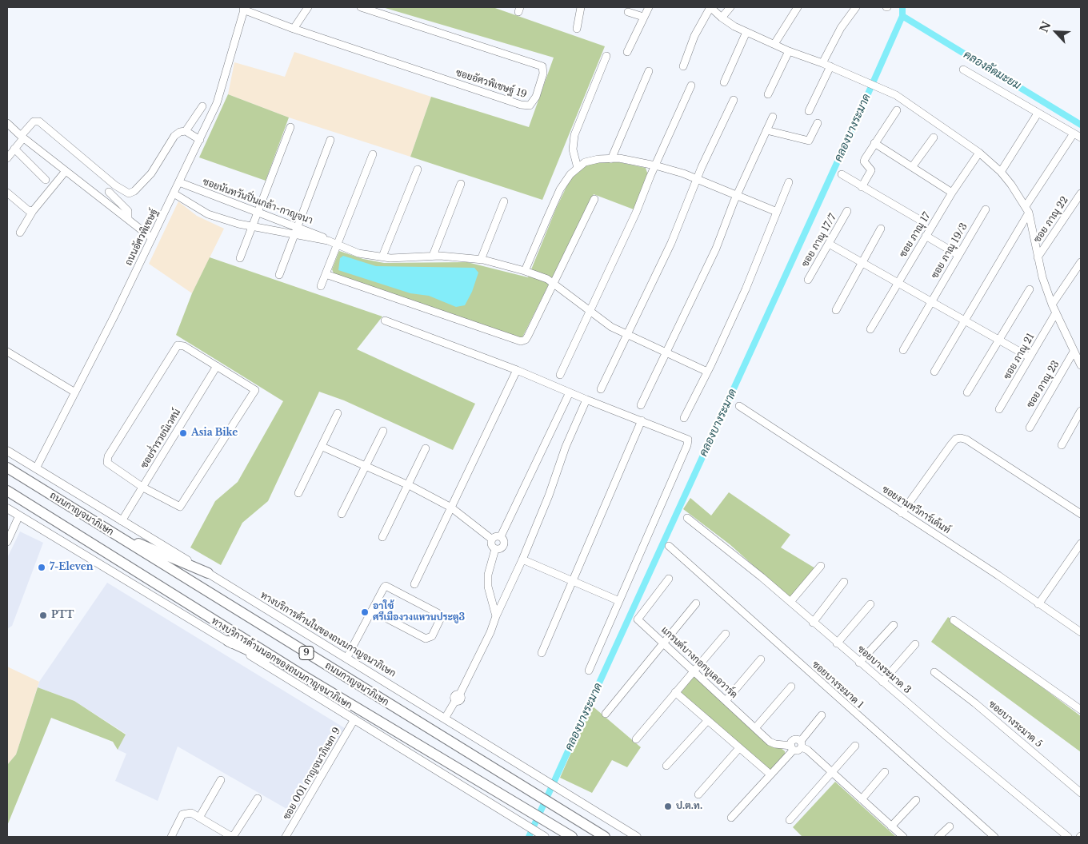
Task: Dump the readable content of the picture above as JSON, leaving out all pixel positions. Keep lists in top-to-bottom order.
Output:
{
  "streets": {
    "highway": ["ถนนกาญจนาภิเษก", "9"],
    "main road": ["ทางบริการด้านในของถนนกาญจนาภิเษก", "ทางบริการด้านนอกของถนนกาญจนาภิเษก"],
    "street": [
      "ซอยอัศวพิเชษฐ์ 19",
      "ซอยนันทวันปิ่นเกล้า-กาญจนา",
      "ซอย ภาณุ 22",
      "ซอย ภาณุ 17",
      "ถนนอัศวพิเชษฐ์",
      "ซอย ภาณุ 17/7",
      "ซอย ภาณุ 19/3",
      "ซอย ภาณุ 21",
      "ซอย ภาณุ 23",
      "ซอยร่ำรวยนิเวศน์",
      "ซอยงามทวีการ์เด้นท์",
      "แกรนด์บางกอกบูเลอวาร์ด",
      "ซอยบางระมาด 3",
      "ซอยบางระมาด 1",
      "ซอยบางระมาด 5",
      "ซอย 001 กาญจนาภิเษก 9"
    ]
  },
  "crossings": [
    ["ซอยอัศวพิเชษฐ์ 19", "ถนนอัศวพิเชษฐ์"],
    ["ซอยนันทวันปิ่นเกล้า-กาญจนา", "ถนนอัศวพิเชษฐ์"],
    ["ถนนอัศวพิเชษฐ์", "ทางบริการด้านในของถนนกาญจนาภิเษก"],
    ["ซอยร่ำรวยนิเวศน์", "ทางบริการด้านในของถนนกาญจนาภิเษก"],
    ["ทางบริการด้านนอกของถนนกาญจนาภิเษก", "ซอย 001 กาญจนาภิเษก 9"]
  ],
  "water": ["คลองลัดมะยม", "คลองบางระมาด"],
  "places": [
    "Asia Bike",
    "7-Eleven",
    "อาใช้ ศรีเมืองวงแหวนประตู3",
    "PTT",
    "ป.ต.ท."
  ],
  "north": "top left"
}
